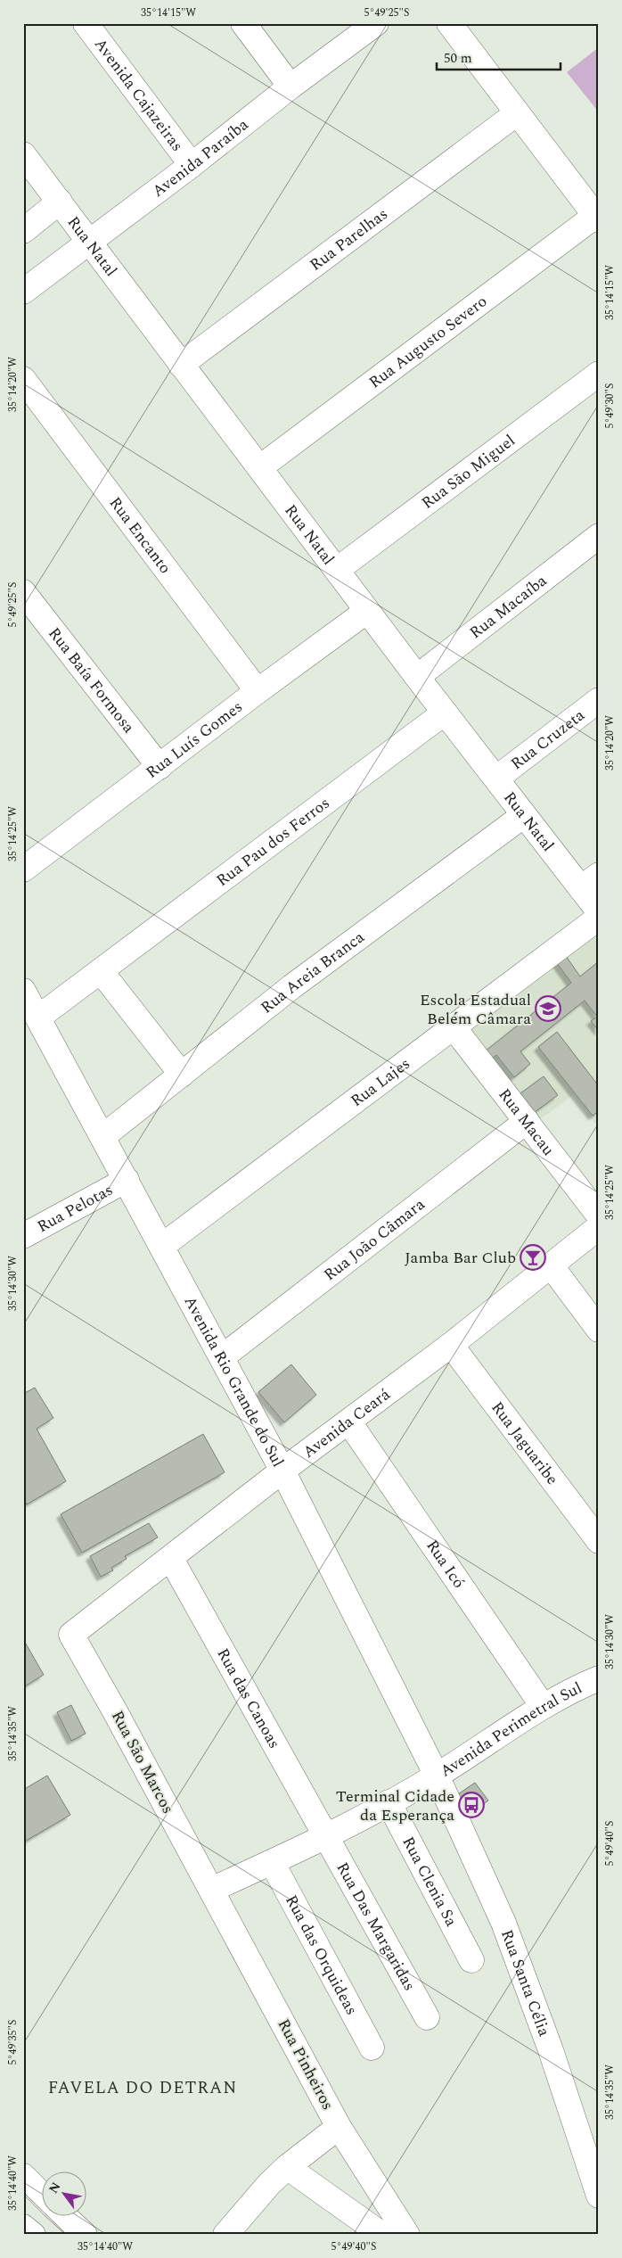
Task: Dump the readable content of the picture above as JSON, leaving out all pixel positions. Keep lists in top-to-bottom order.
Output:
{
  "streets": {
    "street": [
      "Avenida Cajazeiras",
      "Avenida Paraíba",
      "Rua Parelhas",
      "Rua Natal",
      "Rua Augusto Severo",
      "Rua São Miguel",
      "Rua Encanto",
      "Rua Macaíba",
      "Rua Baía Formosa",
      "Rua Luís Gomes",
      "Rua Cruzeta",
      "Rua Pau dos Ferros",
      "Rua Areia Branca",
      "Rua Lajes",
      "Rua Macau",
      "Rua Pelotas",
      "Rua João Câmara",
      "Avenida Rio Grande do Sul",
      "Avenida Ceará",
      "Rua Jaguaribe",
      "Rua Icó",
      "Rua das Canoas",
      "Avenida Perimetral Sul",
      "Rua São Marcos",
      "Rua Clenia Sa",
      "Rua Das Margaridas",
      "Rua das Orquideas",
      "Rua Santa Célia",
      "Rua Pinheiros"
    ]
  },
  "crossings": [
    ["Avenida Cajazeiras", "Avenida Paraíba"],
    ["Avenida Paraíba", "Rua Natal"],
    ["Rua Parelhas", "Rua Natal"],
    ["Rua Natal", "Rua Augusto Severo"],
    ["Rua Natal", "Rua São Miguel"],
    ["Rua Natal", "Rua Macaíba"],
    ["Rua Natal", "Rua Luís Gomes"],
    ["Rua Natal", "Rua Cruzeta"],
    ["Rua Natal", "Rua Pau dos Ferros"],
    ["Rua Natal", "Rua Areia Branca"],
    ["Rua Encanto", "Rua Luís Gomes"],
    ["Rua Baía Formosa", "Rua Luís Gomes"],
    ["Rua Pau dos Ferros", "Avenida Rio Grande do Sul"],
    ["Rua Areia Branca", "Avenida Rio Grande do Sul"],
    ["Rua Lajes", "Rua Macau"],
    ["Rua Lajes", "Avenida Rio Grande do Sul"],
    ["Rua Macau", "Rua João Câmara"],
    ["Rua Pelotas", "Avenida Rio Grande do Sul"],
    ["Rua João Câmara", "Avenida Rio Grande do Sul"],
    ["Avenida Rio Grande do Sul", "Avenida Ceará"],
    ["Avenida Rio Grande do Sul", "Avenida Perimetral Sul"],
    ["Avenida Rio Grande do Sul", "Rua Santa Célia"],
    ["Avenida Ceará", "Rua Jaguaribe"],
    ["Avenida Ceará", "Rua Icó"],
    ["Avenida Ceará", "Rua das Canoas"],
    ["Avenida Ceará", "Rua São Marcos"],
    ["Rua Icó", "Avenida Perimetral Sul"],
    ["Rua das Canoas", "Avenida Perimetral Sul"],
    ["Rua das Canoas", "Rua Das Margaridas"],
    ["Avenida Perimetral Sul", "Rua São Marcos"],
    ["Avenida Perimetral Sul", "Rua Clenia Sa"],
    ["Avenida Perimetral Sul", "Rua Das Margaridas"],
    ["Avenida Perimetral Sul", "Rua das Orquideas"],
    ["Avenida Perimetral Sul", "Rua Santa Célia"],
    ["Avenida Perimetral Sul", "Rua Pinheiros"],
    ["Rua São Marcos", "Rua Pinheiros"]
  ],
  "districts": ["FAVELA DO DETRAN"],
  "places": {
    "school or university": ["Escola Estadual Belém Câmara"],
    "bar": ["Jamba Bar Club"],
    "bus stop": ["Terminal Cidade da Esperança"]
  },
  "scale_bar": "50 m",
  "north": "top left",
  "coordinates": [
    "35°14'15\"W",
    "5°49'25\"S",
    "35°14'20\"W",
    "5°49'30\"S",
    "35°14'25\"W",
    "35°14'30\"W",
    "35°14'35\"W",
    "5°49'40\"S",
    "5°49'35\"S",
    "35°14'40\"W"
  ]
}
